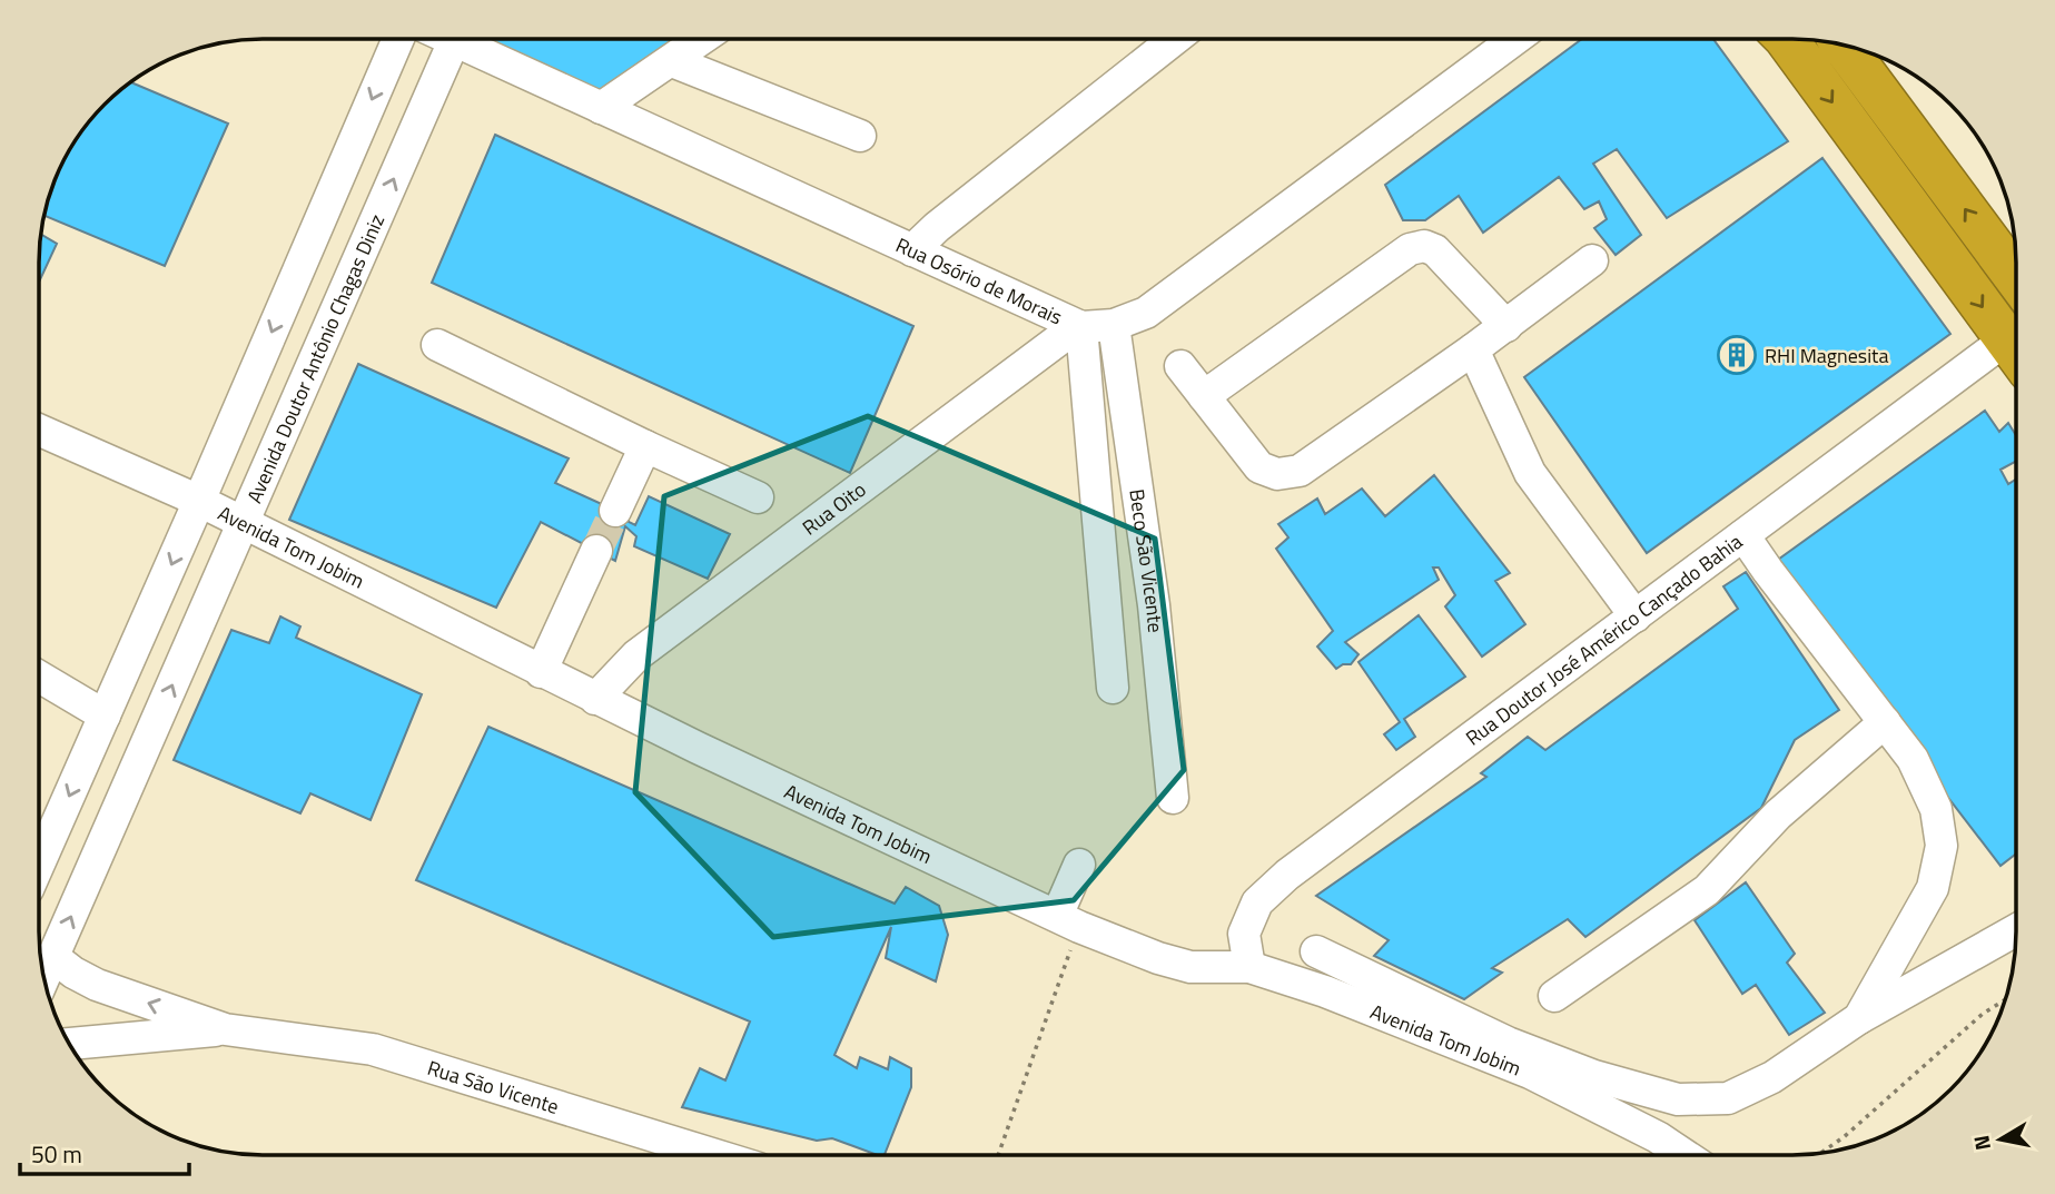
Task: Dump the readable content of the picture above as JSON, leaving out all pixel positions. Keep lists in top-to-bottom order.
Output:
{
  "streets": {
    "street": [
      "Rua Osório de Morais",
      "Avenida Doutor Antônio Chagas Diniz",
      "Rua Oito",
      "Avenida Tom Jobim",
      "Beco São Vicente",
      "Rua Doutor José Américo Cançado Bahia",
      "Rua São Vicente"
    ]
  },
  "crossings": [
    ["Rua Osório de Morais", "Rua Oito"],
    ["Rua Osório de Morais", "Beco São Vicente"],
    ["Avenida Doutor Antônio Chagas Diniz", "Avenida Tom Jobim"],
    ["Avenida Doutor Antônio Chagas Diniz", "Rua São Vicente"],
    ["Rua Oito", "Avenida Tom Jobim"],
    ["Avenida Tom Jobim", "Rua Doutor José Américo Cançado Bahia"]
  ],
  "places": {
    "building": ["RHI Magnesita"]
  },
  "scale_bar": "50 m",
  "north": "left"
}
